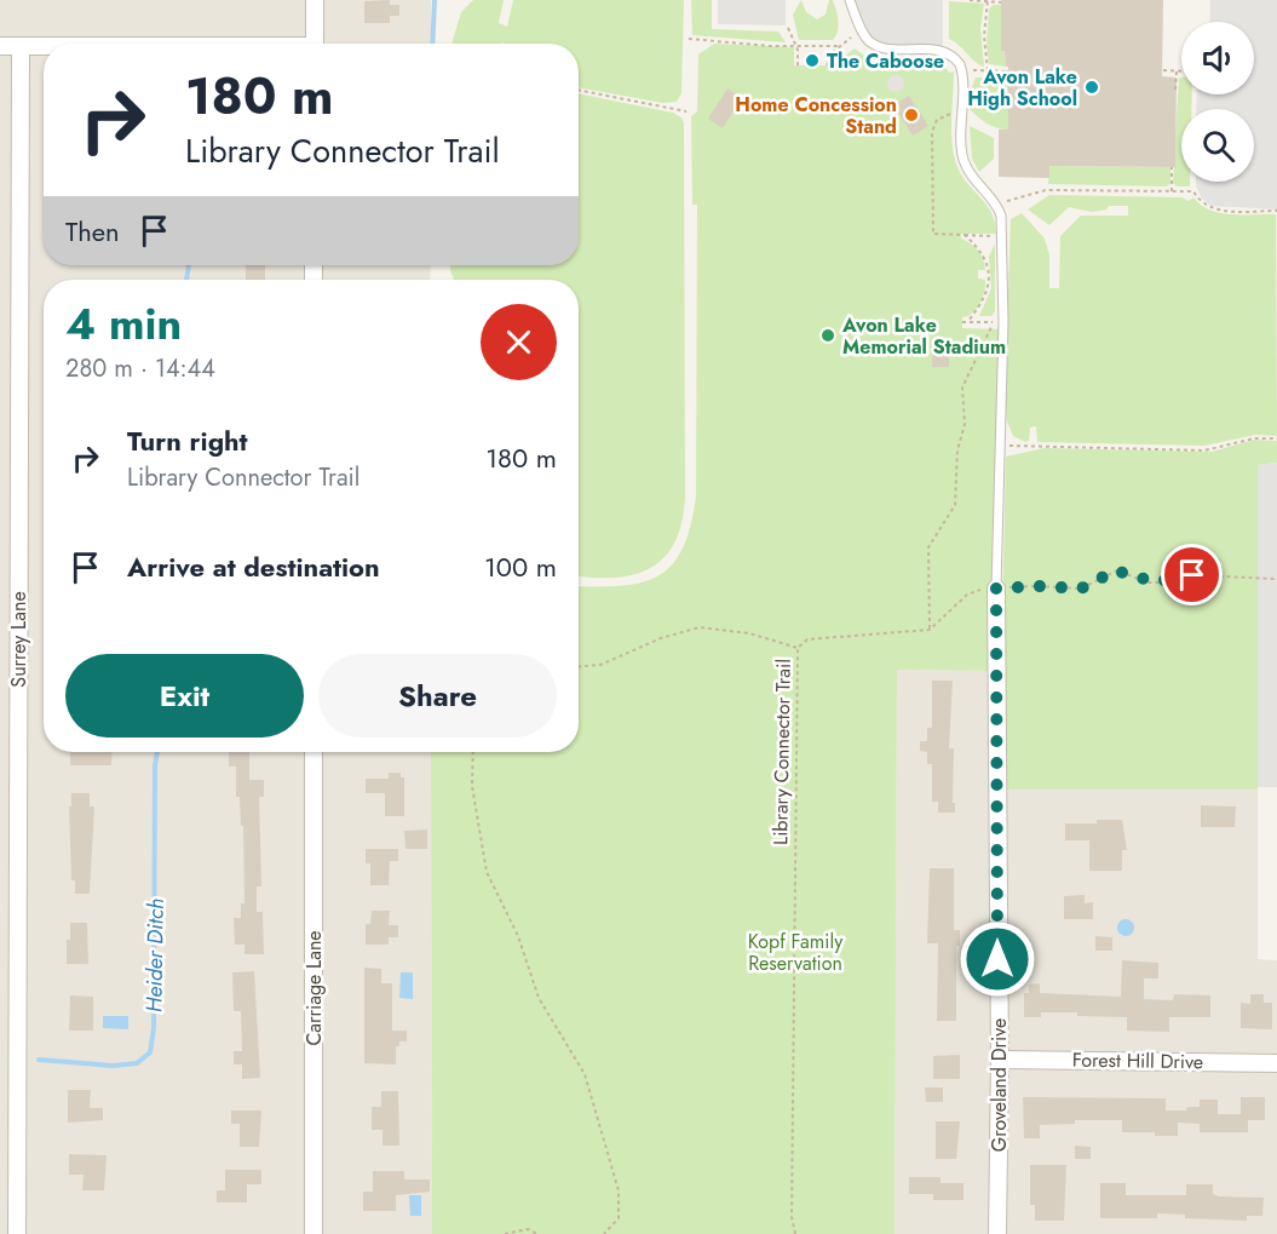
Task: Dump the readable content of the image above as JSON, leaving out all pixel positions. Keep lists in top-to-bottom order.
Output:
{
  "streets": {
    "street": [
      "Surrey Lane",
      "Carriage Lane",
      "Forest Hill Drive",
      "Groveland Drive"
    ],
    "path": ["Library Connector Trail"]
  },
  "crossings": [
    ["Forest Hill Drive", "Groveland Drive"]
  ],
  "water": ["Heider Ditch"],
  "parks": ["Kopf Family Reservation"],
  "places": [
    "The Caboose",
    "Avon Lake High School",
    "Home Concession Stand",
    "Avon Lake Memorial Stadium"
  ],
  "page": {
    "turn": ["180 m", "Library Connector Trail"],
    "then": "Then",
    "heading": ["4 min", "280 m · 14:44"],
    "list": [
      {
        "name": "Turn right",
        "note": "Library Connector Trail",
        "value": "180 m"
      },
      {
        "name": "Arrive at destination",
        "value": "100 m"
      }
    ],
    "buttons": ["Exit", "Share"]
  }
}
